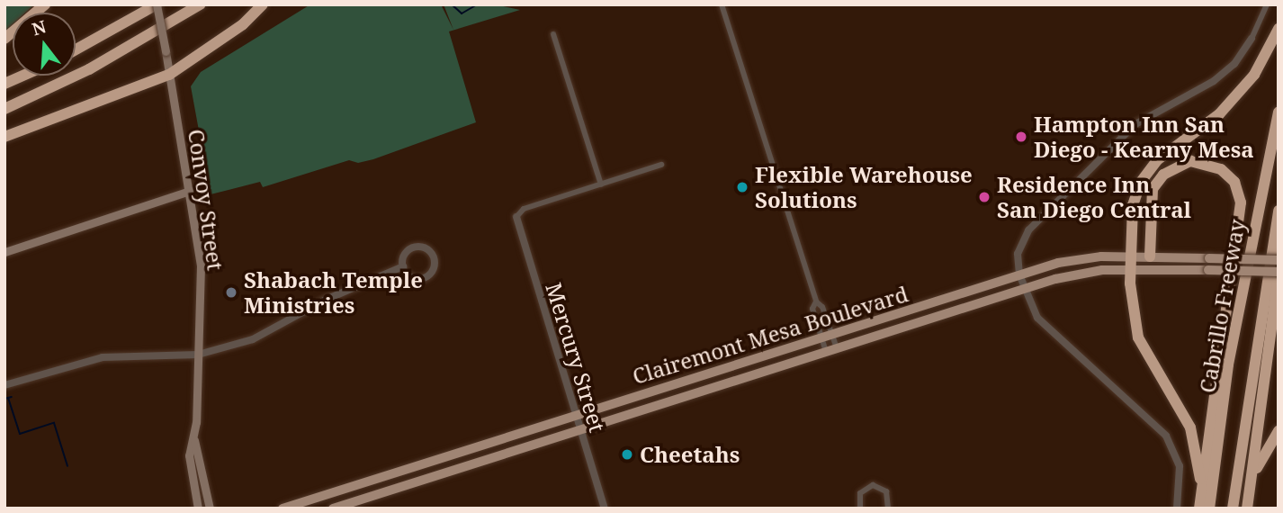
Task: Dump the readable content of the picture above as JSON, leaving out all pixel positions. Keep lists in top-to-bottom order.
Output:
{
  "streets": {
    "highway": ["Cabrillo Freeway"],
    "main road": ["Convoy Street", "Clairemont Mesa Boulevard"],
    "street": ["Mercury Street"]
  },
  "crossings": [
    ["Clairemont Mesa Boulevard", "Mercury Street"]
  ],
  "places": [
    "Hampton Inn San Diego - Kearny Mesa",
    "Flexible Warehouse Solutions",
    "Residence Inn San Diego Central",
    "Shabach Temple Ministries",
    "Cheetahs"
  ],
  "north": "top"
}
